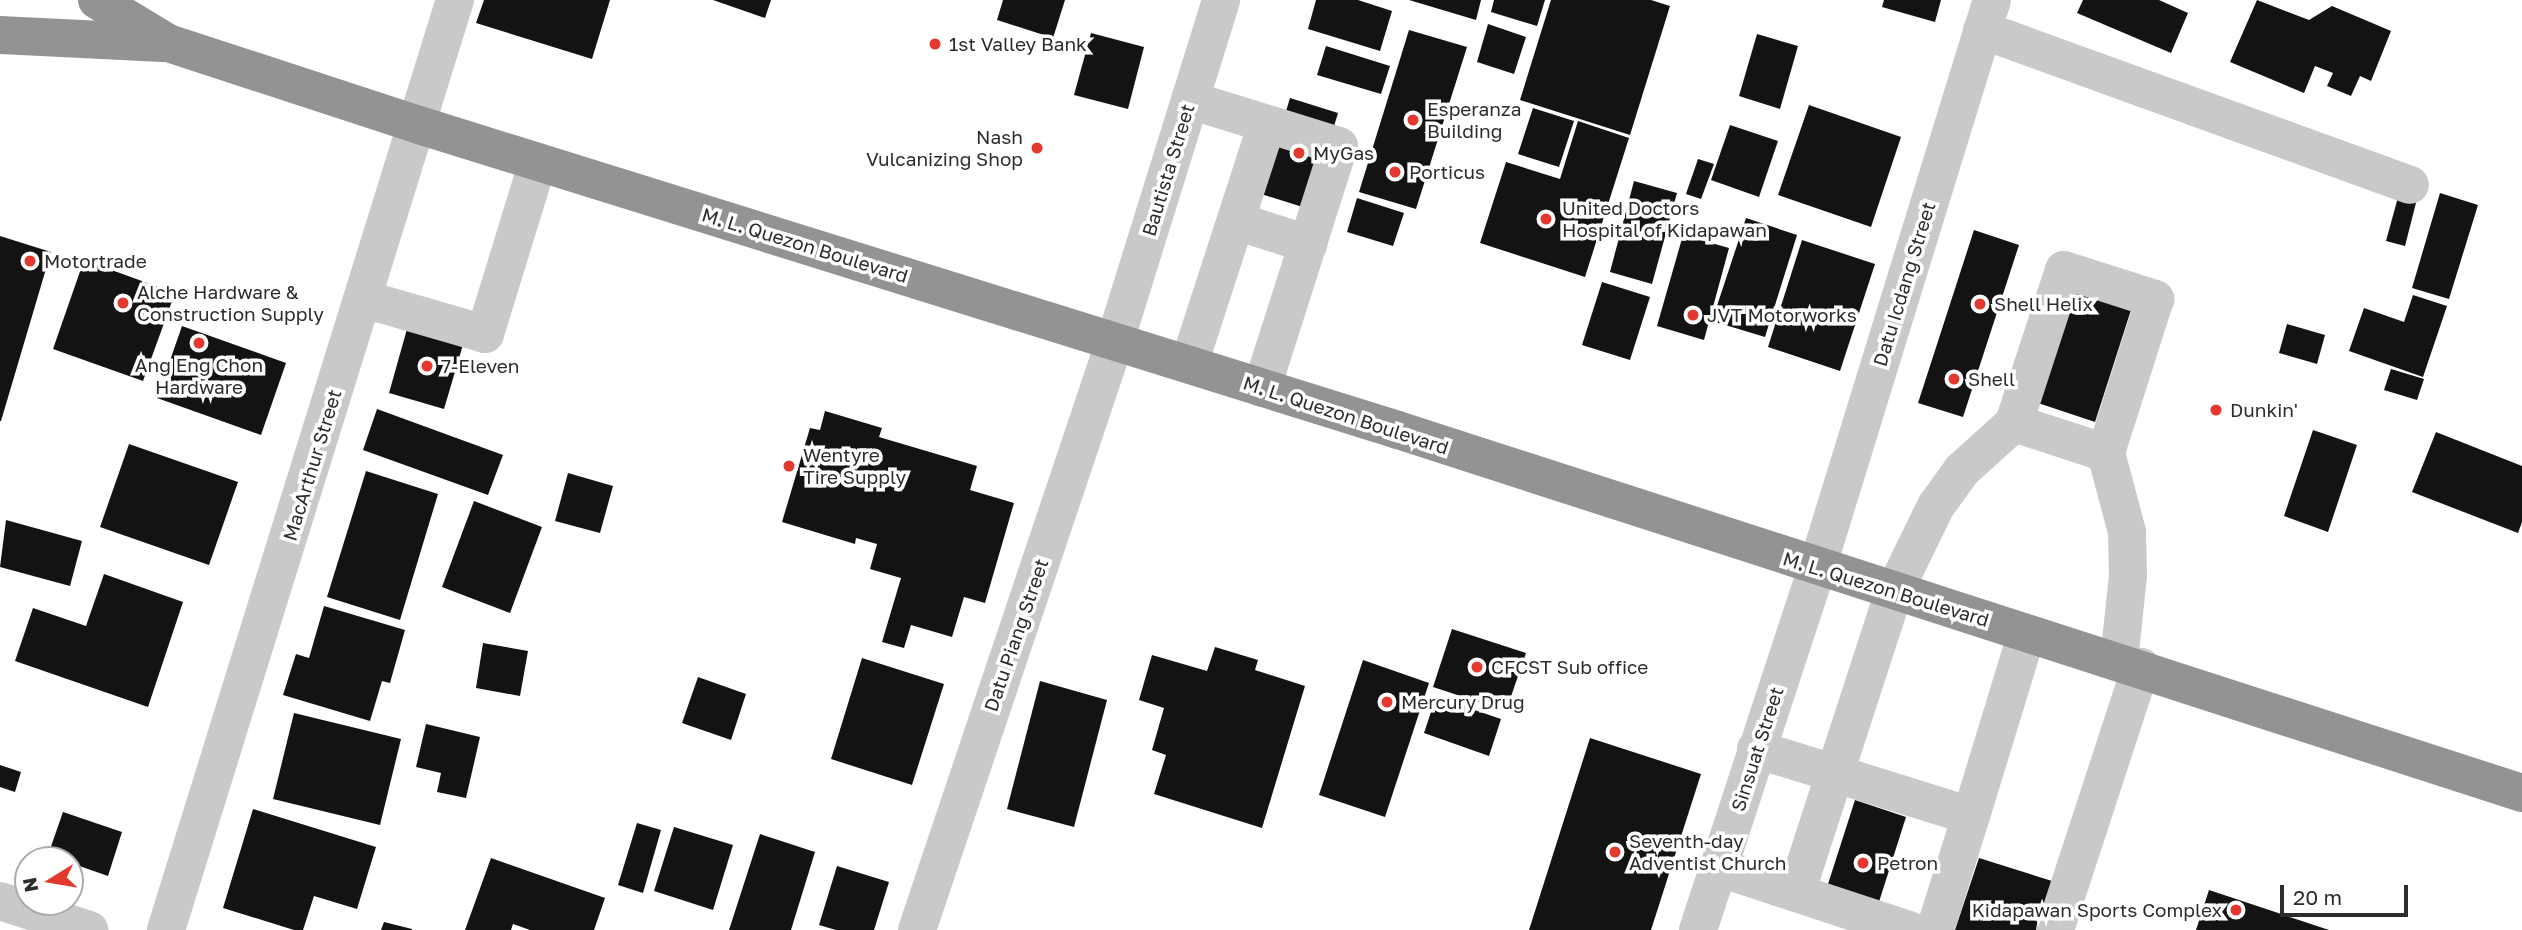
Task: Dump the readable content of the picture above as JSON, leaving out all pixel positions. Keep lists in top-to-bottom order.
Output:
{
  "streets": {
    "highway": ["M. L. Quezon Boulevard"],
    "street": [
      "Bautista Street",
      "Datu Icdang Street",
      "MacArthur Street",
      "Datu Piang Street",
      "Sinsuat Street"
    ]
  },
  "crossings": [
    ["Bautista Street", "M. L. Quezon Boulevard"],
    ["Bautista Street", "Datu Piang Street"],
    ["M. L. Quezon Boulevard", "Datu Icdang Street"],
    ["M. L. Quezon Boulevard", "MacArthur Street"],
    ["M. L. Quezon Boulevard", "Datu Piang Street"],
    ["M. L. Quezon Boulevard", "Sinsuat Street"],
    ["Datu Icdang Street", "Sinsuat Street"]
  ],
  "places": [
    "1st Valley Bank",
    "Esperanza Building",
    "Nash Vulcanizing Shop",
    "MyGas",
    "Porticus",
    "United Doctors Hospital of Kidapawan",
    "Motortrade",
    "Alche Hardware & Construction Supply",
    "Shell Helix",
    "JVT Motorworks",
    "Ang Eng Chon Hardware",
    "7-Eleven",
    "Shell",
    "Dunkin'",
    "Wentyre Tire Supply",
    "CFCST Sub office",
    "Mercury Drug",
    "Seventh-day Adventist Church",
    "Petron",
    "Kidapawan Sports Complex"
  ],
  "scale_bar": "20 m",
  "north": "left"
}
